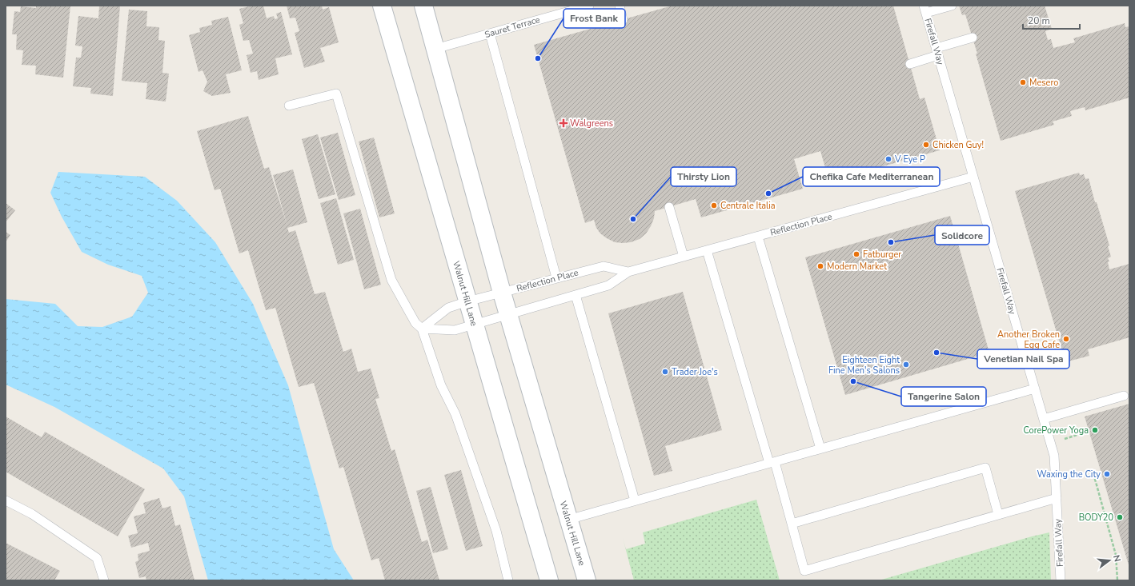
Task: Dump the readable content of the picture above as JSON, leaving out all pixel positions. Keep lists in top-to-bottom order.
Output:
{
  "streets": {
    "main road": ["Walnut Hill Lane"],
    "lane": ["Sauret Terrace", "Firefall Way", "Reflection Place"]
  },
  "crossings": [
    ["Sauret Terrace", "Walnut Hill Lane"],
    ["Firefall Way", "Reflection Place"],
    ["Reflection Place", "Walnut Hill Lane"]
  ],
  "places": {
    "other": [
      "Frost Bank",
      "Mesero",
      "Chicken Guy!",
      "V Eye P",
      "Chefika Cafe Mediterranean",
      "Centrale Italia",
      "Thirsty Lion",
      "Solidcore",
      "Fatburger",
      "Modern Market",
      "Another Broken Egg Cafe",
      "Venetian Nail Spa",
      "Eighteen Eight Fine Men's Salons",
      "Trader Joe's",
      "Tangerine Salon",
      "CorePower Yoga",
      "Waxing the City",
      "BODY20"
    ],
    "health": ["Walgreens"]
  },
  "scale_bar": "20 m",
  "north": "right"
}
